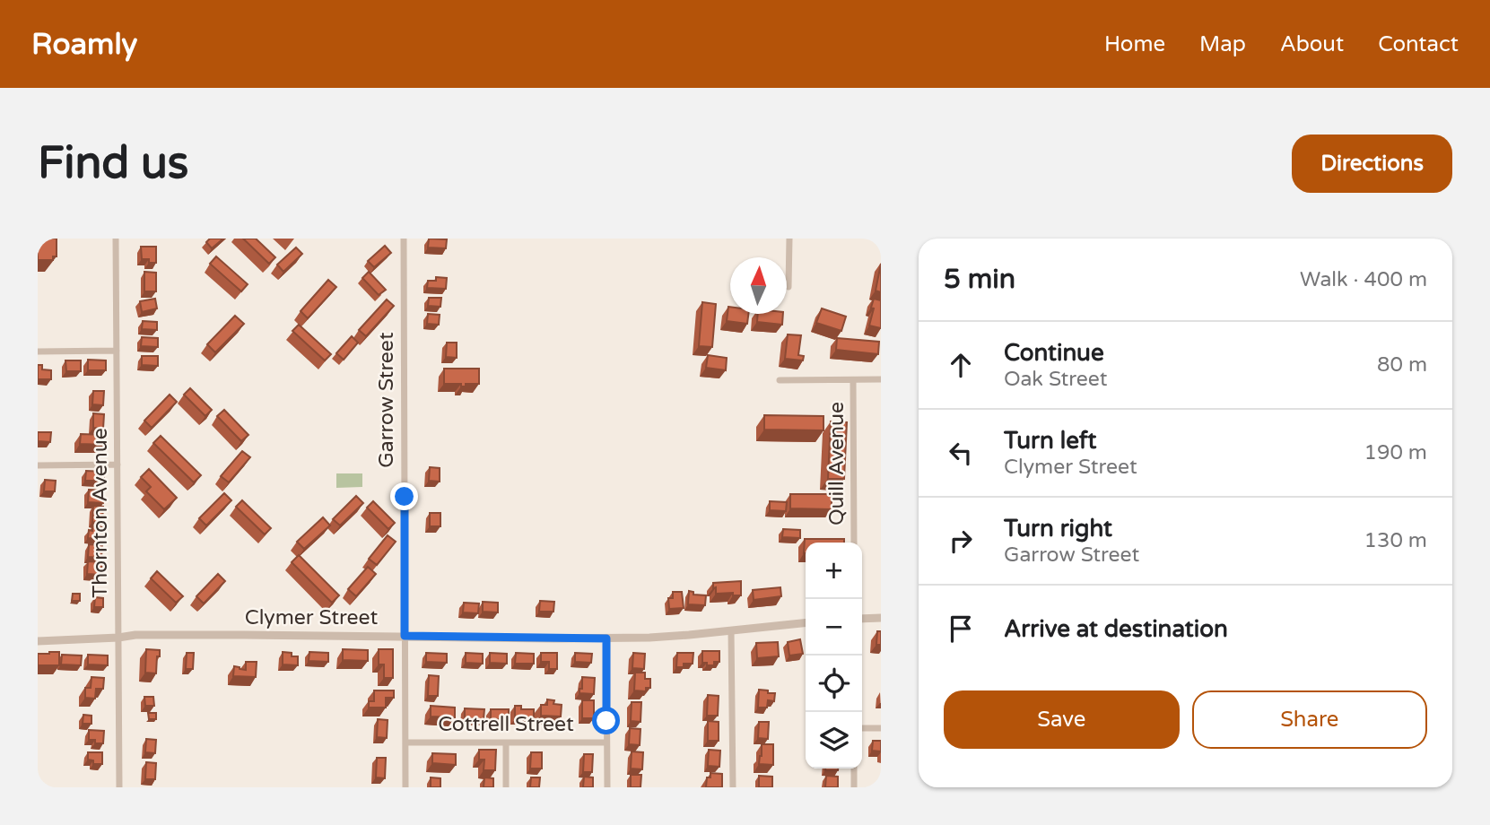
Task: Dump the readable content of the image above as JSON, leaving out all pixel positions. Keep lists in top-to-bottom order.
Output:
{
  "streets": {
    "street": [
      "Garrow Street",
      "Quill Avenue",
      "Thornton Avenue",
      "Clymer Street",
      "Cottrell Street"
    ]
  },
  "crossings": [
    ["Garrow Street", "Clymer Street"],
    ["Garrow Street", "Cottrell Street"],
    ["Thornton Avenue", "Clymer Street"]
  ],
  "north": "top",
  "page": {
    "header": "Roamly",
    "nav": [
      "Home",
      "Map",
      "About",
      "Contact"
    ],
    "buttons": [
      "Directions",
      ["Save", "Share"]
    ],
    "title": "Find us",
    "heading": ["5 min", "Walk · 400 m"],
    "list": [
      ["Continue", "Oak Street", "80 m"],
      ["Turn left", "Clymer Street", "190 m"],
      ["Turn right", "Garrow Street", "130 m"],
      "Arrive at destination"
    ],
    "map_buttons": ["+", "−"]
  }
}
